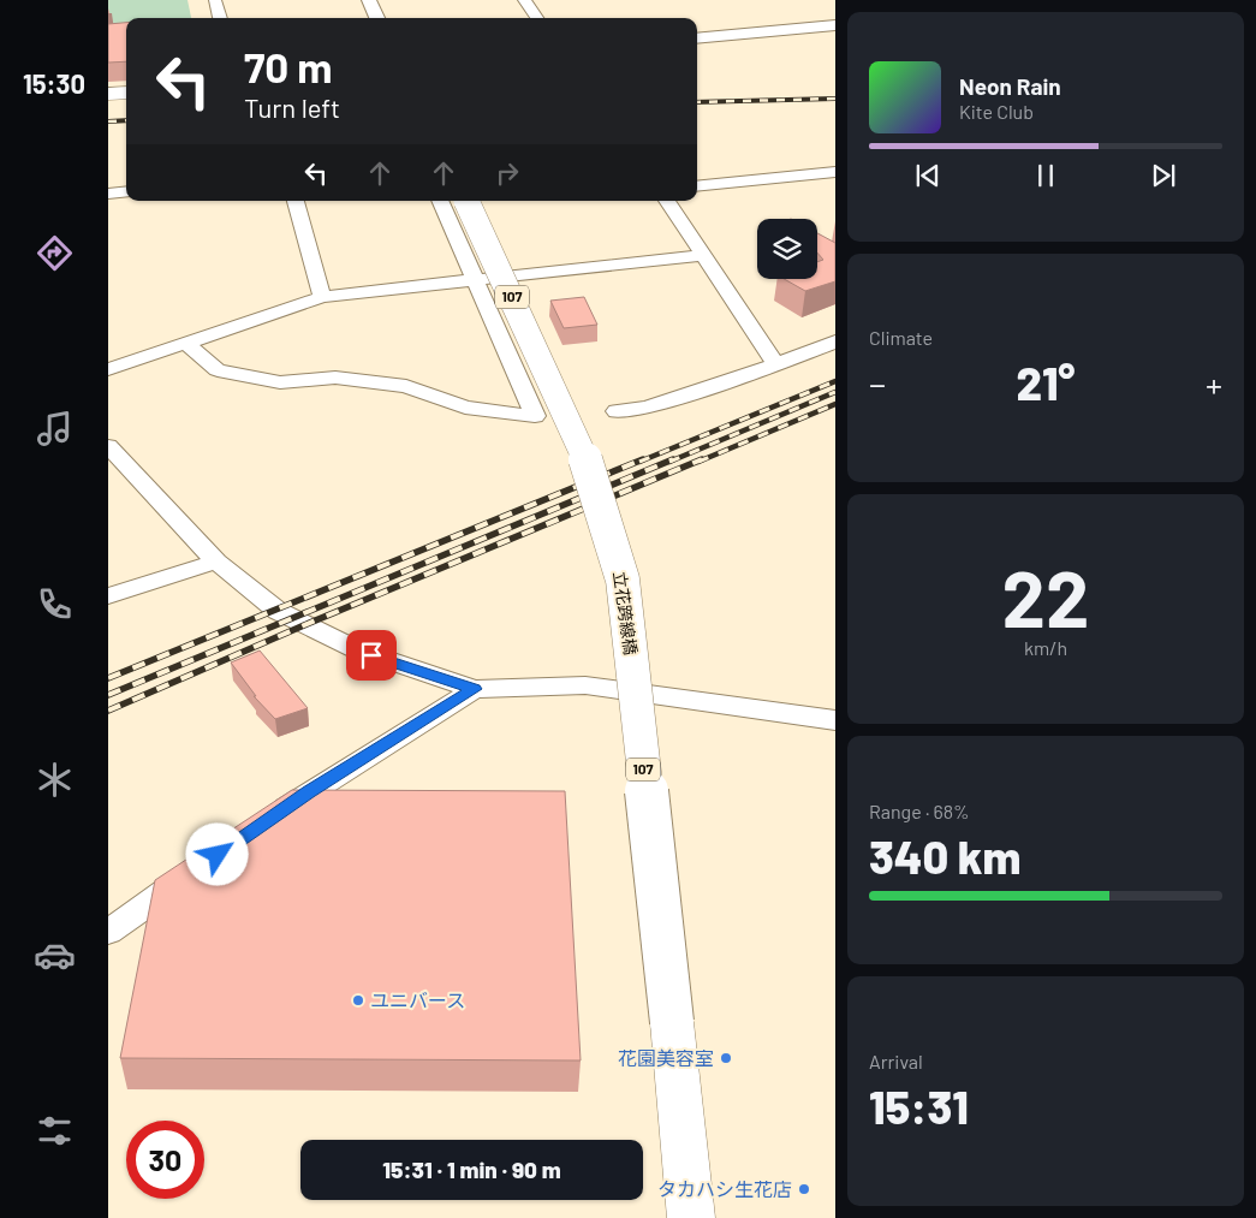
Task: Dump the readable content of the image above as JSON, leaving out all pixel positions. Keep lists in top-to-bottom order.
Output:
{
  "streets": {
    "highway": ["107", "立花跨線橋"]
  },
  "places": ["ユニバース", "花園美容室", "タカハシ生花店"],
  "page": {
    "tabs": "15:30",
    "turn": ["70 m", "Turn left"],
    "song": ["Neon Rain", "Kite Club"],
    "tile": [
      "Climate",
      ["22", "km/h"],
      ["Range · 68%", "340 km"],
      ["Arrival", "15:31"]
    ],
    "heat": ["−", "21°", "+"],
    "limit": "30",
    "trip": "15:31 · 1 min · 90 m"
  }
}
